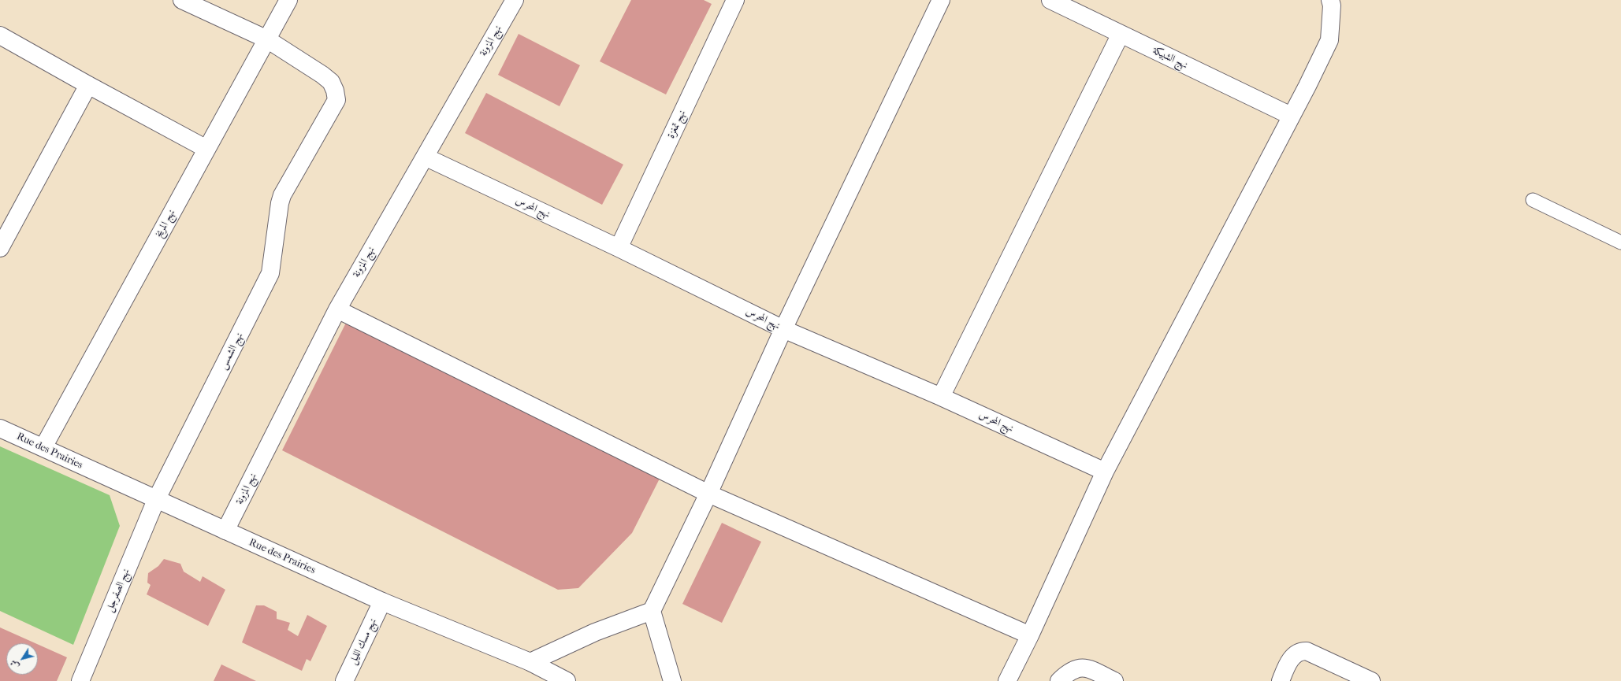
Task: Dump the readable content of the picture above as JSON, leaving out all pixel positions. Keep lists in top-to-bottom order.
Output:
{
  "streets": {
    "street": [
      "نهج المزونة",
      "نهج الشبيكة",
      "نهج تمغزة",
      "نهج المحرس",
      "نهج المريخ",
      "نهج الشمس",
      "Rue des Prairies",
      "نهج الصفرجل",
      "نهج مسك الليل"
    ]
  },
  "crossings": [
    ["نهج المزونة", "نهج المحرس"],
    ["نهج المزونة", "Rue des Prairies"],
    ["نهج تمغزة", "نهج المحرس"],
    ["نهج المريخ", "نهج الشمس"],
    ["نهج المريخ", "Rue des Prairies"],
    ["نهج الشمس", "Rue des Prairies"],
    ["نهج الشمس", "نهج الصفرجل"],
    ["Rue des Prairies", "نهج الصفرجل"],
    ["Rue des Prairies", "نهج مسك الليل"]
  ],
  "north": "bottom left"
}
